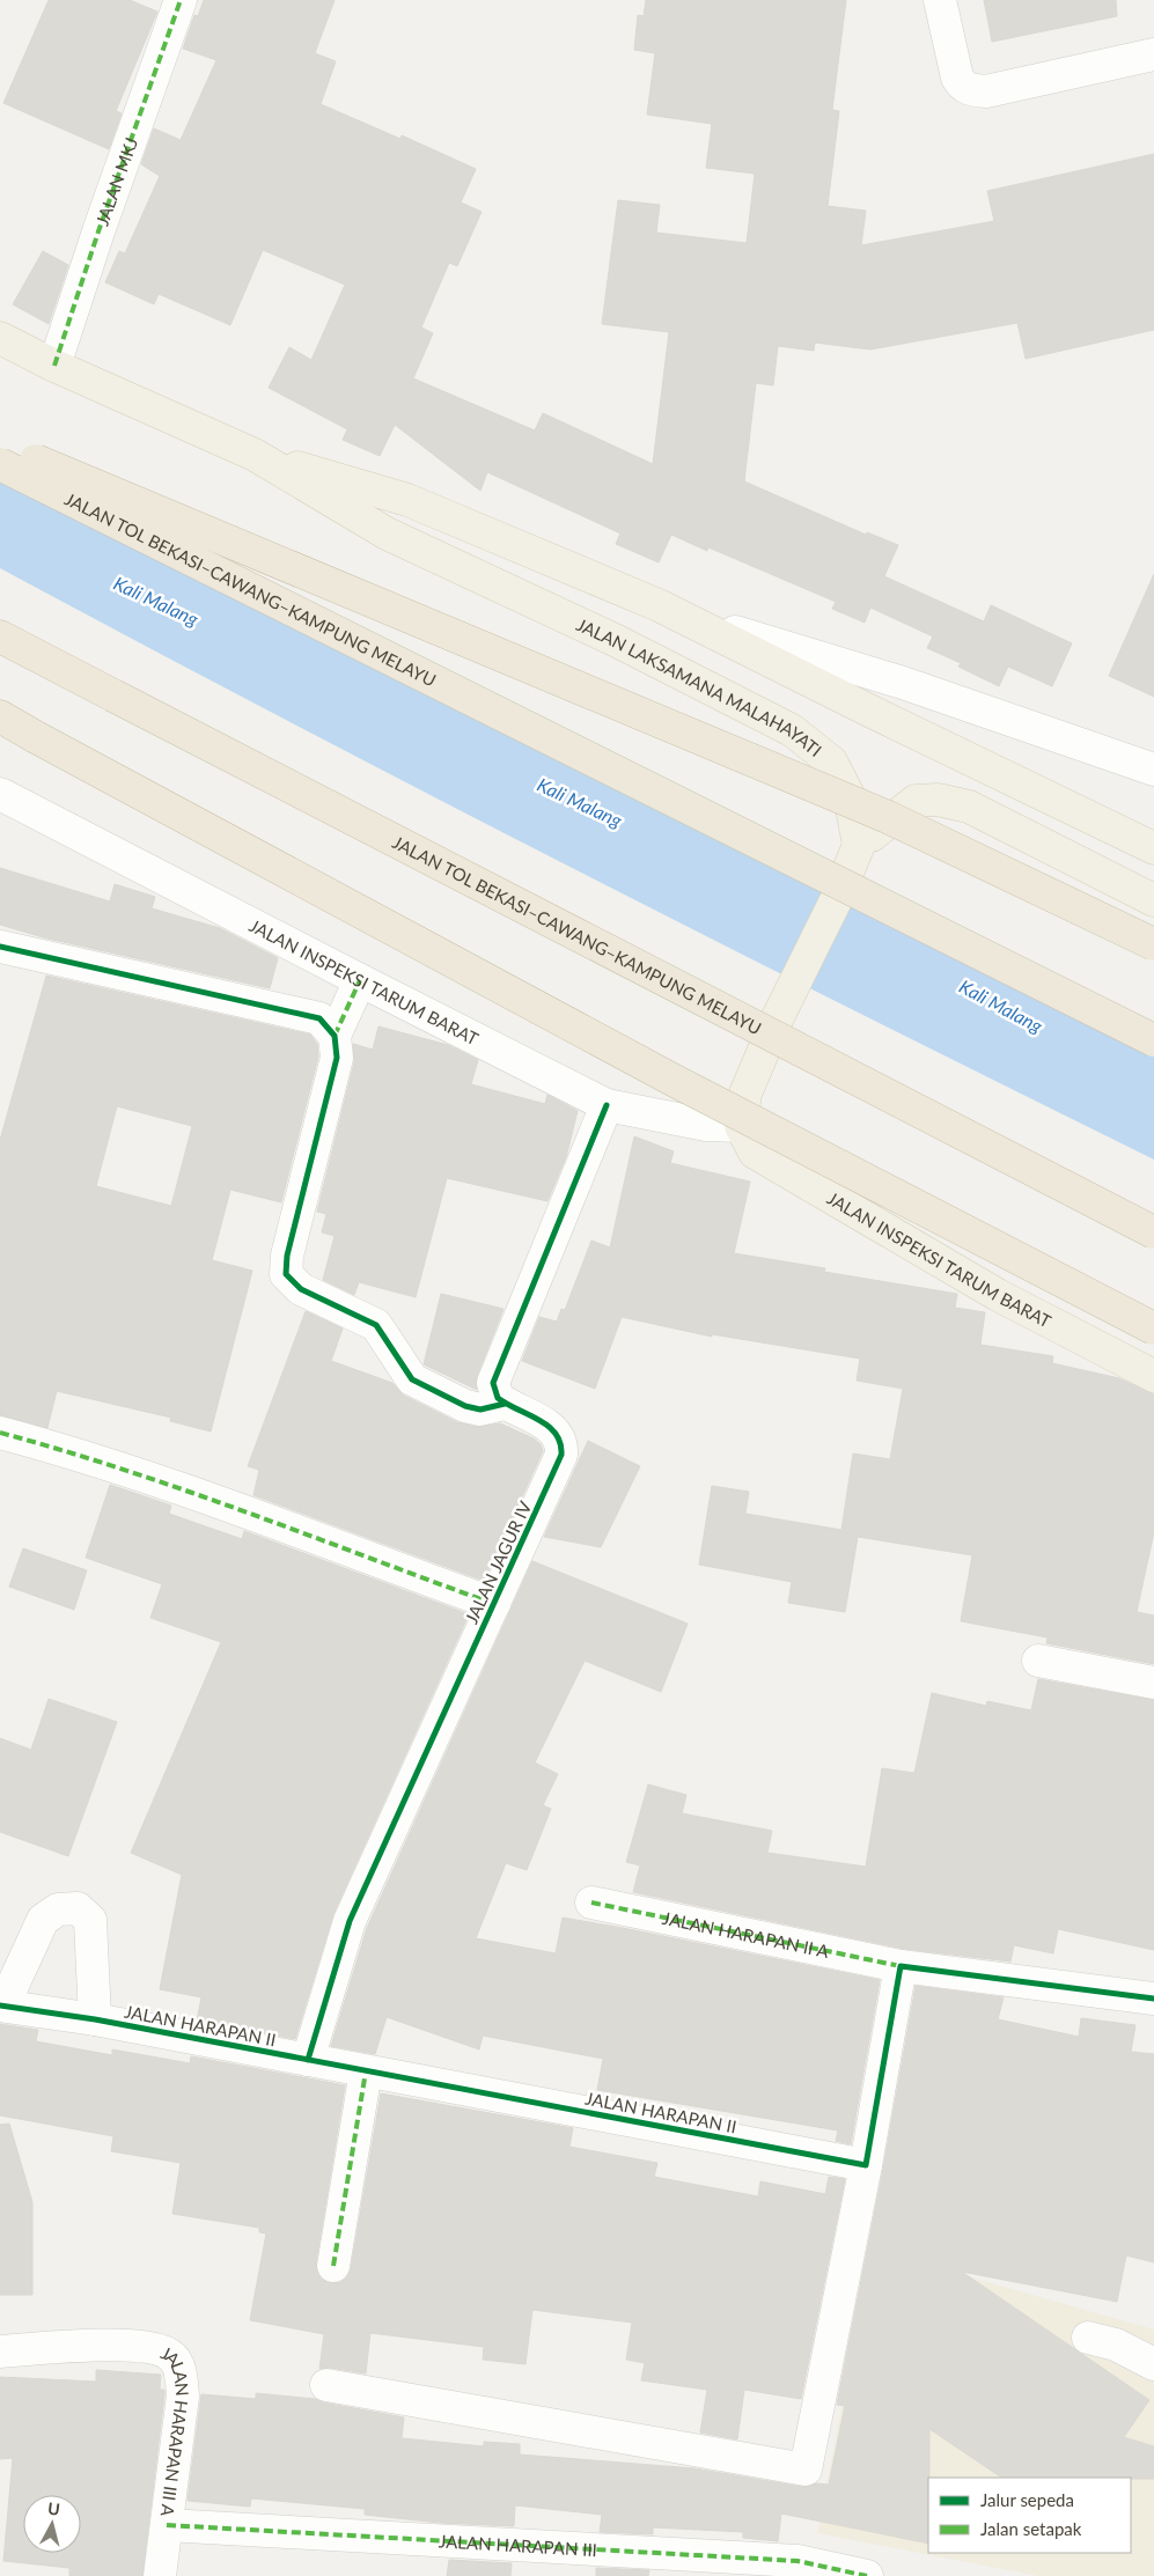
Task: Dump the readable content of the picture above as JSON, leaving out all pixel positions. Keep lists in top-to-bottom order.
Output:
{
  "streets": {
    "highway": ["JALAN TOL BEKASI–CAWANG–KAMPUNG MELAYU"],
    "main road": ["JALAN LAKSAMANA MALAHAYATI", "JALAN INSPEKSI TARUM BARAT"],
    "street": [
      "JALAN MKJ",
      "JALAN JAGUR IV",
      "JALAN HARAPAN II A",
      "JALAN HARAPAN II",
      "JALAN HARAPAN III A",
      "JALAN HARAPAN III"
    ]
  },
  "crossings": [
    ["JALAN MKJ", "JALAN LAKSAMANA MALAHAYATI"],
    ["JALAN JAGUR IV", "JALAN HARAPAN II"],
    ["JALAN HARAPAN III A", "JALAN HARAPAN III"]
  ],
  "water": ["Kali Malang"],
  "legend": ["Jalur sepeda", "Jalan setapak"],
  "north": "top"
}
